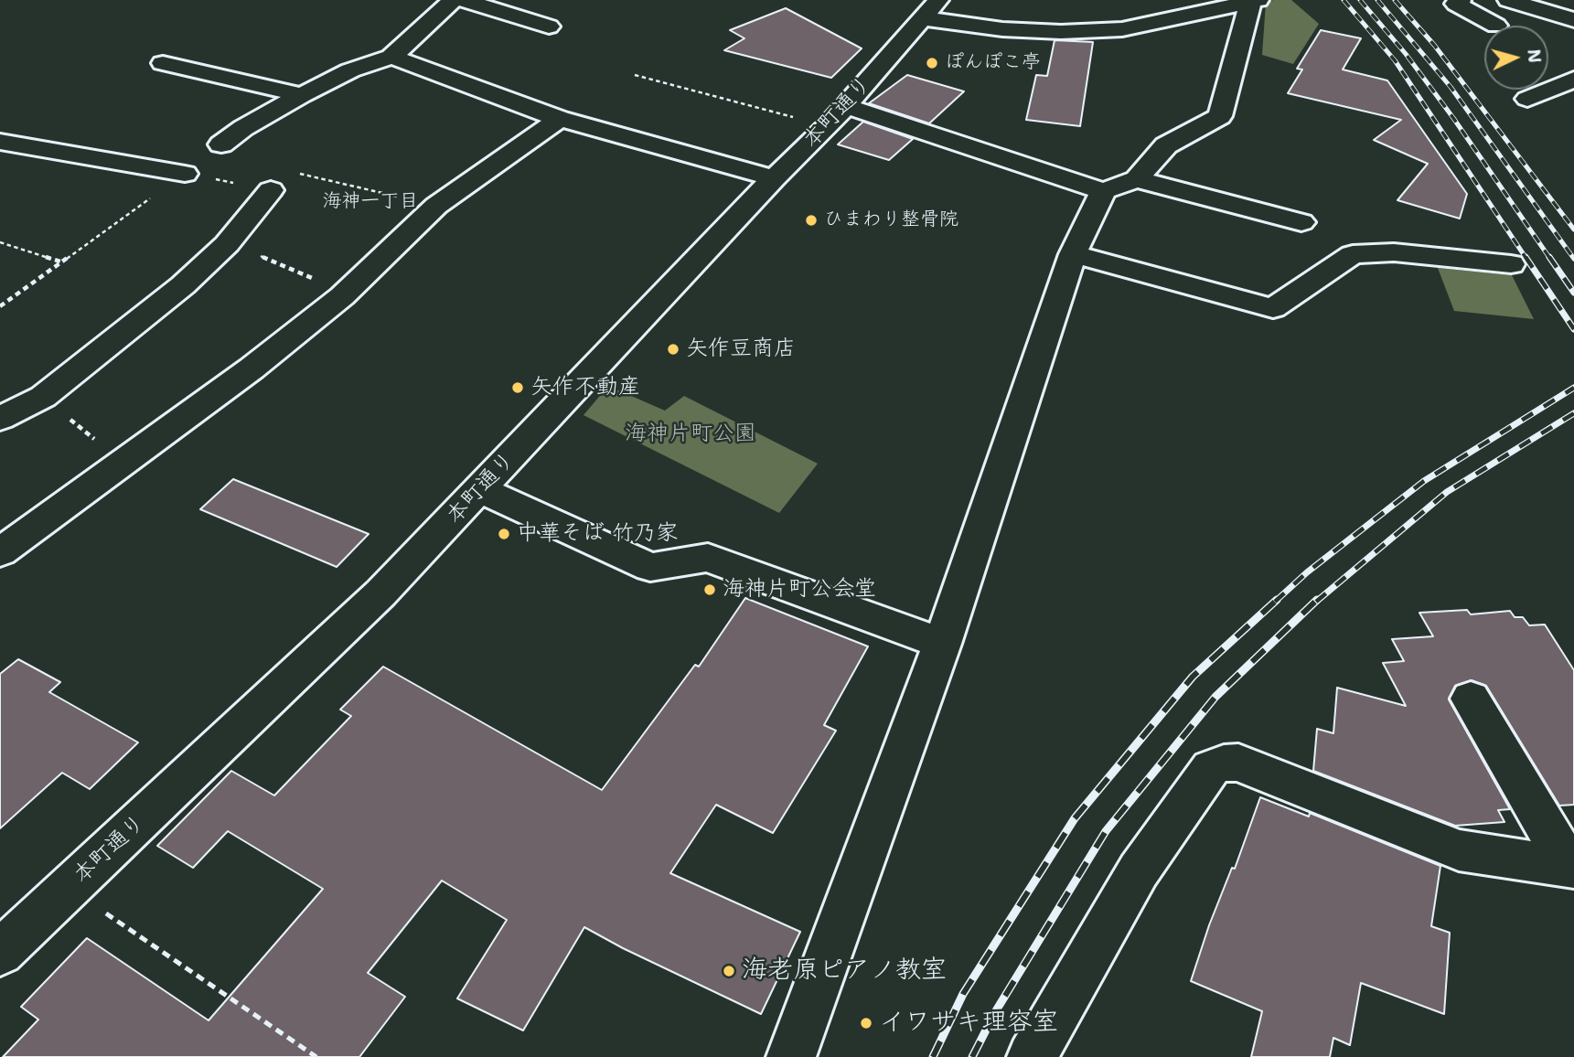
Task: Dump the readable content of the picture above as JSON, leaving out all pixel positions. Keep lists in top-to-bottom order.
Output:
{
  "streets": {
    "street": ["本町通り"]
  },
  "districts": ["海神一丁目"],
  "parks": ["海神片町公園"],
  "places": [
    "ぽんぽこ亭",
    "ひまわり整骨院",
    "矢作豆商店",
    "矢作不動産",
    "中華そば 竹乃家",
    "海神片町公会堂",
    "海老原ピアノ教室",
    "イワサキ理容室"
  ],
  "north": "right"
}
